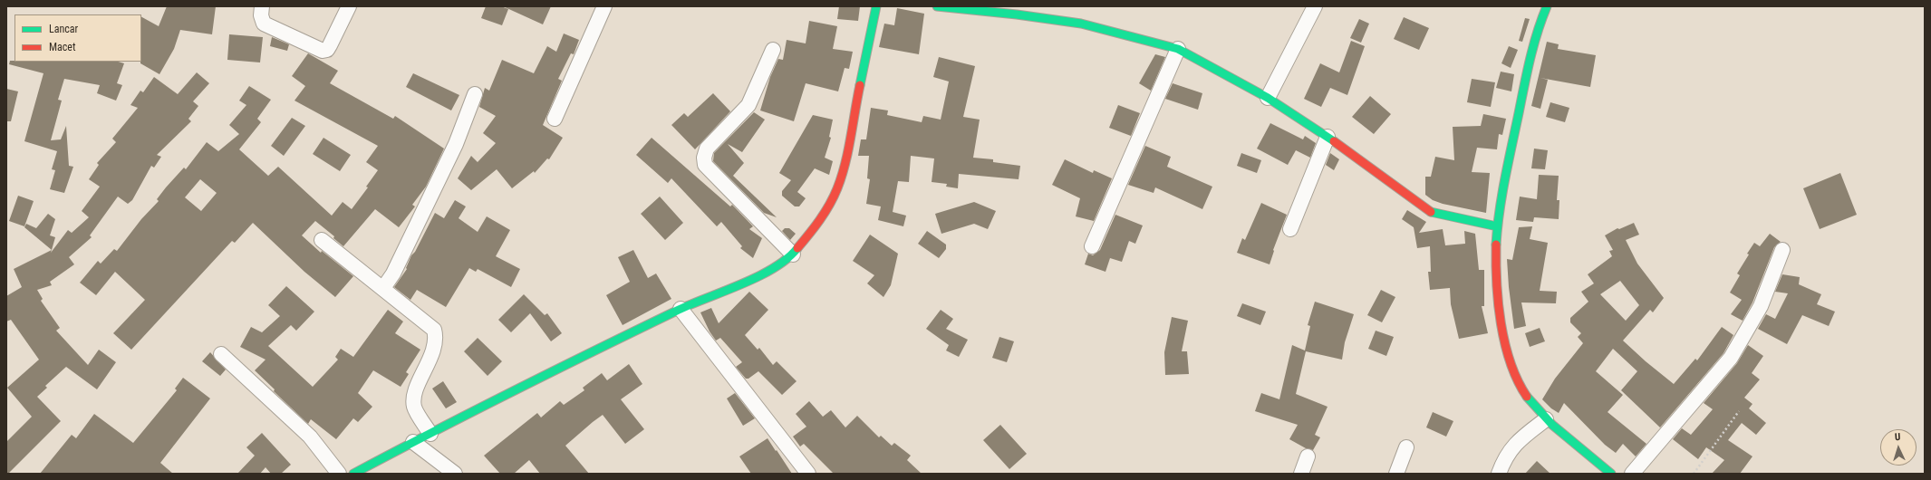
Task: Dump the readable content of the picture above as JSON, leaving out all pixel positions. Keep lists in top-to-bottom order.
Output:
{
  "legend": ["Lancar", "Macet"],
  "north": "top"
}
